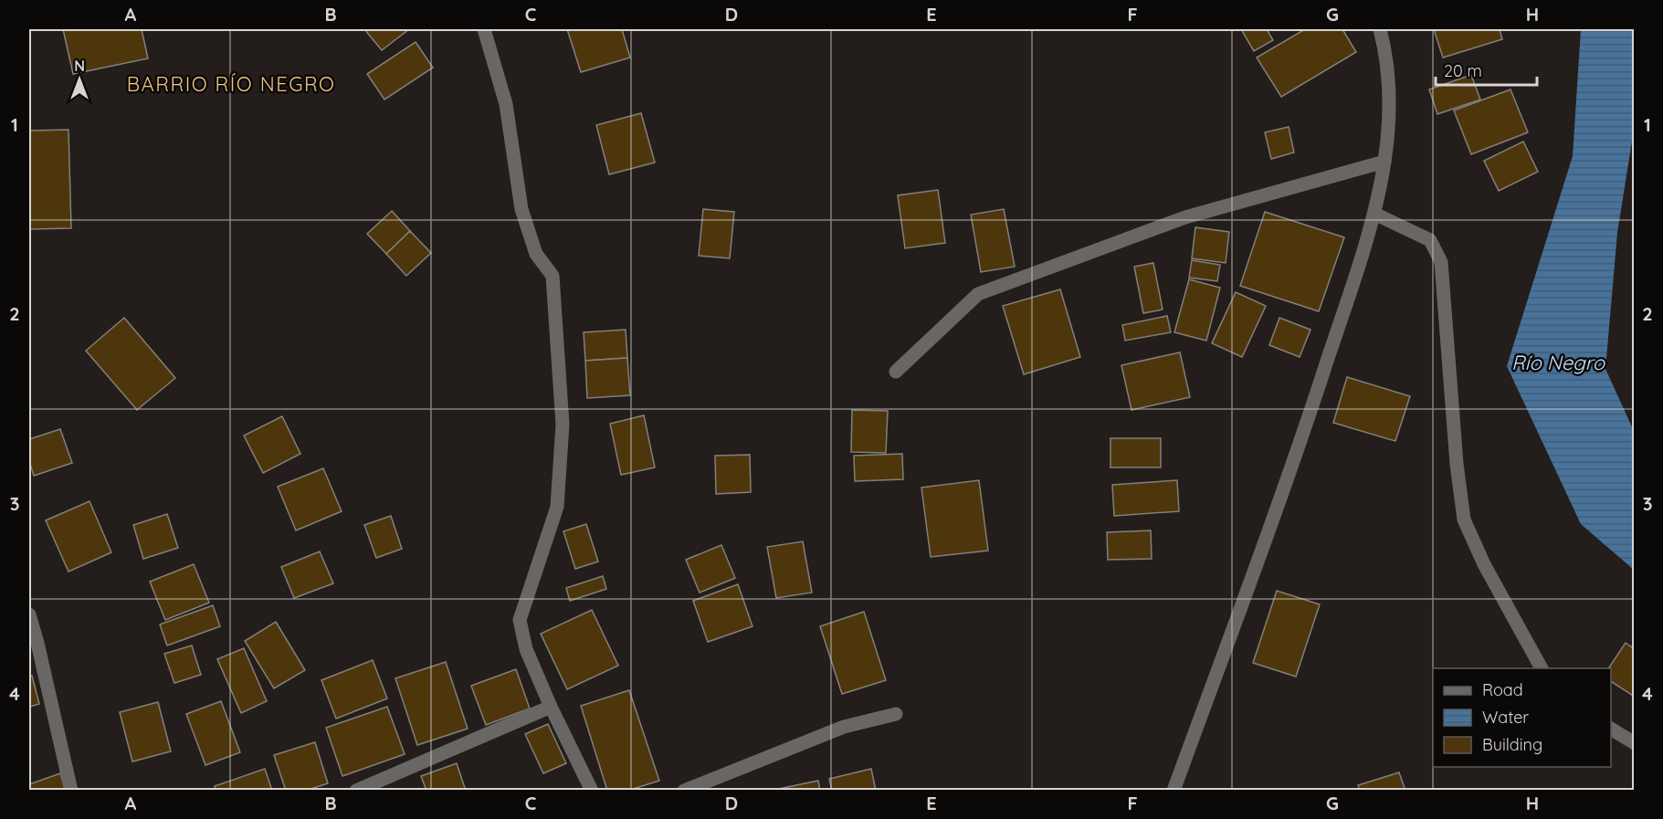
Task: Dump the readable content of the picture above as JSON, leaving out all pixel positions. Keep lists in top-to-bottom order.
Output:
{
  "districts": ["BARRIO RÍO NEGRO"],
  "water": ["Río Negro"],
  "legend": ["Road", "Water", "Building"],
  "scale_bar": "20 m",
  "north": "top",
  "grid": {
    "columns": [
      "A",
      "B",
      "C",
      "D",
      "E",
      "F",
      "G",
      "H"
    ],
    "rows": [
      "1",
      "2",
      "3",
      "4"
    ]
  }
}
